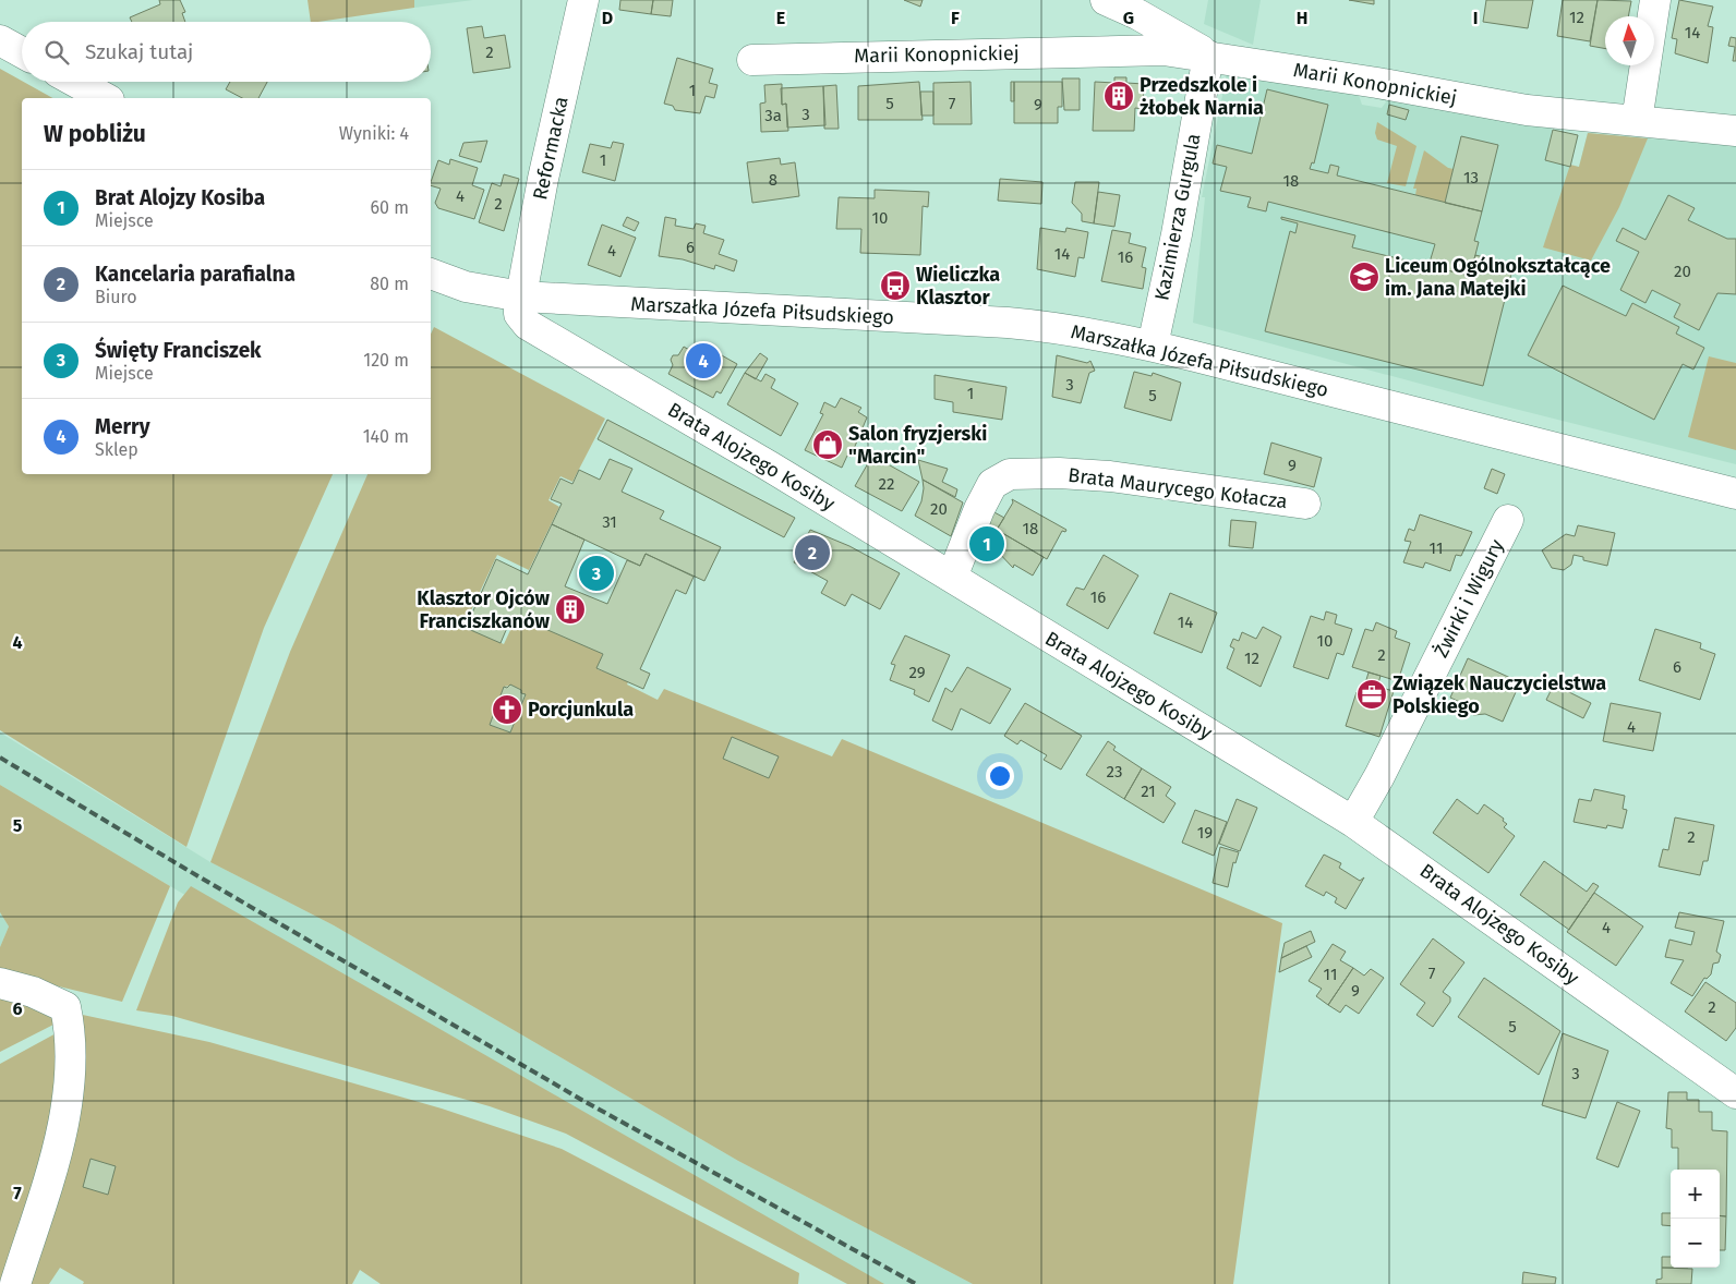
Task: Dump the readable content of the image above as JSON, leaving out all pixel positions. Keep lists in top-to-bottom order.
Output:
{
  "streets": {
    "street": [
      "Marii Konopnickiej",
      "Reformacka",
      "Kazimierza Gurgula",
      "Marszałka Józefa Piłsudskiego",
      "Brata Alojzego Kosiby",
      "Brata Maurycego Kołacza",
      "Żwirki i Wigury"
    ]
  },
  "crossings": [
    ["Marii Konopnickiej", "Kazimierza Gurgula"],
    ["Reformacka", "Marszałka Józefa Piłsudskiego"],
    ["Reformacka", "Brata Alojzego Kosiby"],
    ["Kazimierza Gurgula", "Marszałka Józefa Piłsudskiego"],
    ["Marszałka Józefa Piłsudskiego", "Brata Alojzego Kosiby"],
    ["Brata Alojzego Kosiby", "Brata Maurycego Kołacza"],
    ["Brata Alojzego Kosiby", "Żwirki i Wigury"]
  ],
  "places": {
    "building": ["Przedszkole i żłobek Narnia", "Klasztor Ojców Franciszkanów"],
    "school or university": ["Liceum Ogólnokształcące im. Jana Matejki"],
    "bus stop": ["Wieliczka Klasztor"],
    "shop": ["Salon fryzjerski \"Marcin\""],
    "office": ["Związek Nauczycielstwa Polskiego"],
    "church": ["Porcjunkula"]
  },
  "house_numbers": [
    "12",
    "14",
    "2",
    "1",
    "5",
    "7",
    "9",
    "3",
    "3a",
    "1",
    "13",
    "8",
    "18",
    "4",
    "2",
    "10",
    "6",
    "4",
    "14",
    "16",
    "20",
    "3",
    "1",
    "5",
    "9",
    "22",
    "20",
    "31",
    "18",
    "11",
    "16",
    "14",
    "10",
    "2",
    "12",
    "6",
    "29",
    "4",
    "23",
    "21",
    "19",
    "2",
    "4",
    "7",
    "11",
    "9",
    "2",
    "5",
    "3"
  ],
  "north": "top",
  "page": {
    "search": "Szukaj tutaj",
    "heading": ["W pobliżu", "Wyniki: 4"],
    "list": [
      {
        "mark": "1",
        "name": "Brat Alojzy Kosiba",
        "note": "Miejsce",
        "value": "60 m"
      },
      {
        "mark": "2",
        "name": "Kancelaria parafialna",
        "note": "Biuro",
        "value": "80 m"
      },
      {
        "mark": "3",
        "name": "Święty Franciszek",
        "note": "Miejsce",
        "value": "120 m"
      },
      {
        "mark": "4",
        "name": "Merry",
        "note": "Sklep",
        "value": "140 m"
      }
    ],
    "pins": [
      "4",
      "1",
      "2",
      "3"
    ],
    "map_buttons": ["+", "−"]
  },
  "grid": {
    "columns": [
      "D",
      "E",
      "F",
      "G",
      "H",
      "I"
    ],
    "rows": [
      "4",
      "5",
      "6",
      "7"
    ]
  }
}
